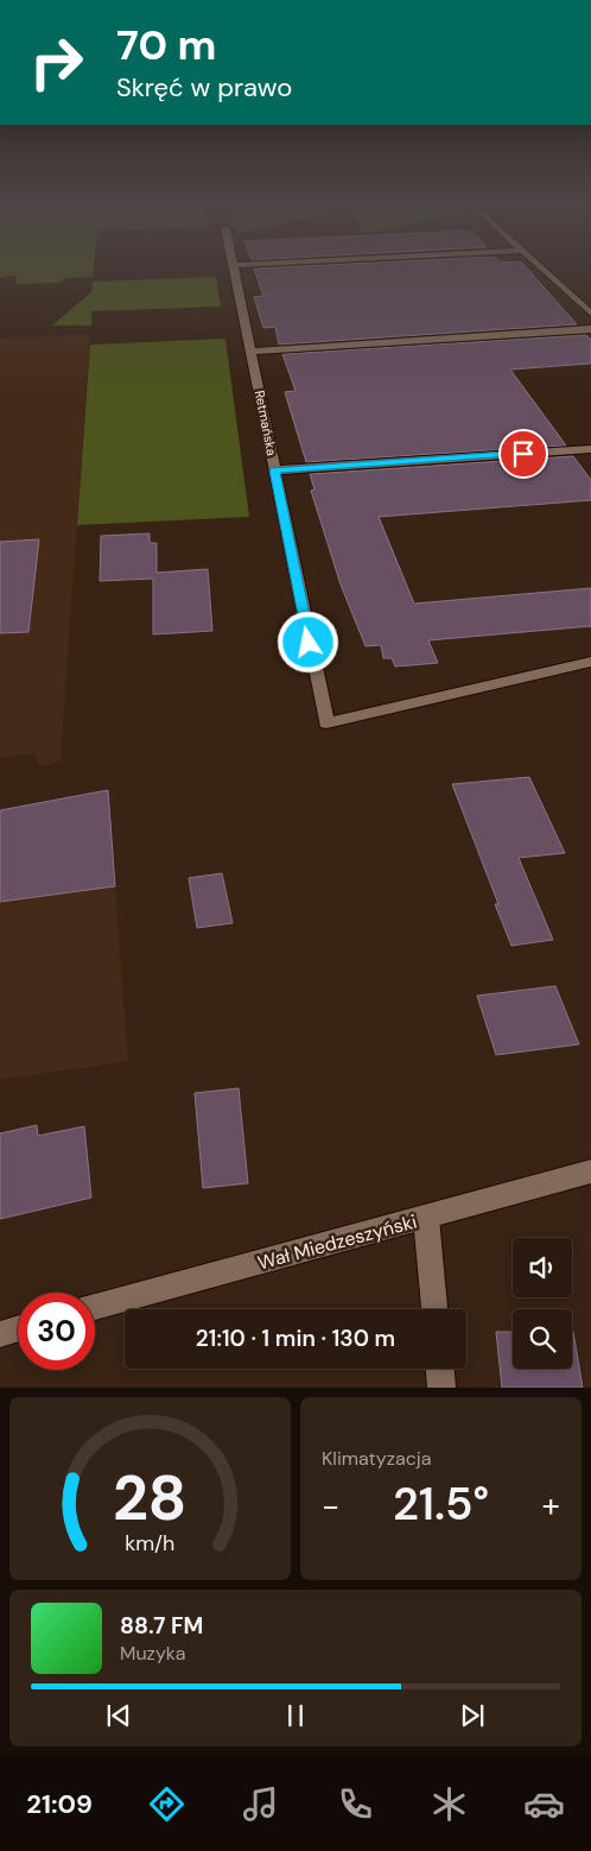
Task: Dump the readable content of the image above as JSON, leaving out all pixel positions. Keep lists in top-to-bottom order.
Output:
{
  "streets": {
    "street": ["Retmańska", "Wał Miedzeszyński"]
  },
  "page": {
    "turn": ["70 m", "Skręć w prawo"],
    "limit": "30",
    "trip": "21:10 · 1 min · 130 m",
    "tile": "Klimatyzacja",
    "heat": ["−", "21.5°", "+"],
    "song": ["88.7 FM", "Muzyka"],
    "tabs": "21:09",
    "gauge": ["28", "km/h"]
  }
}
